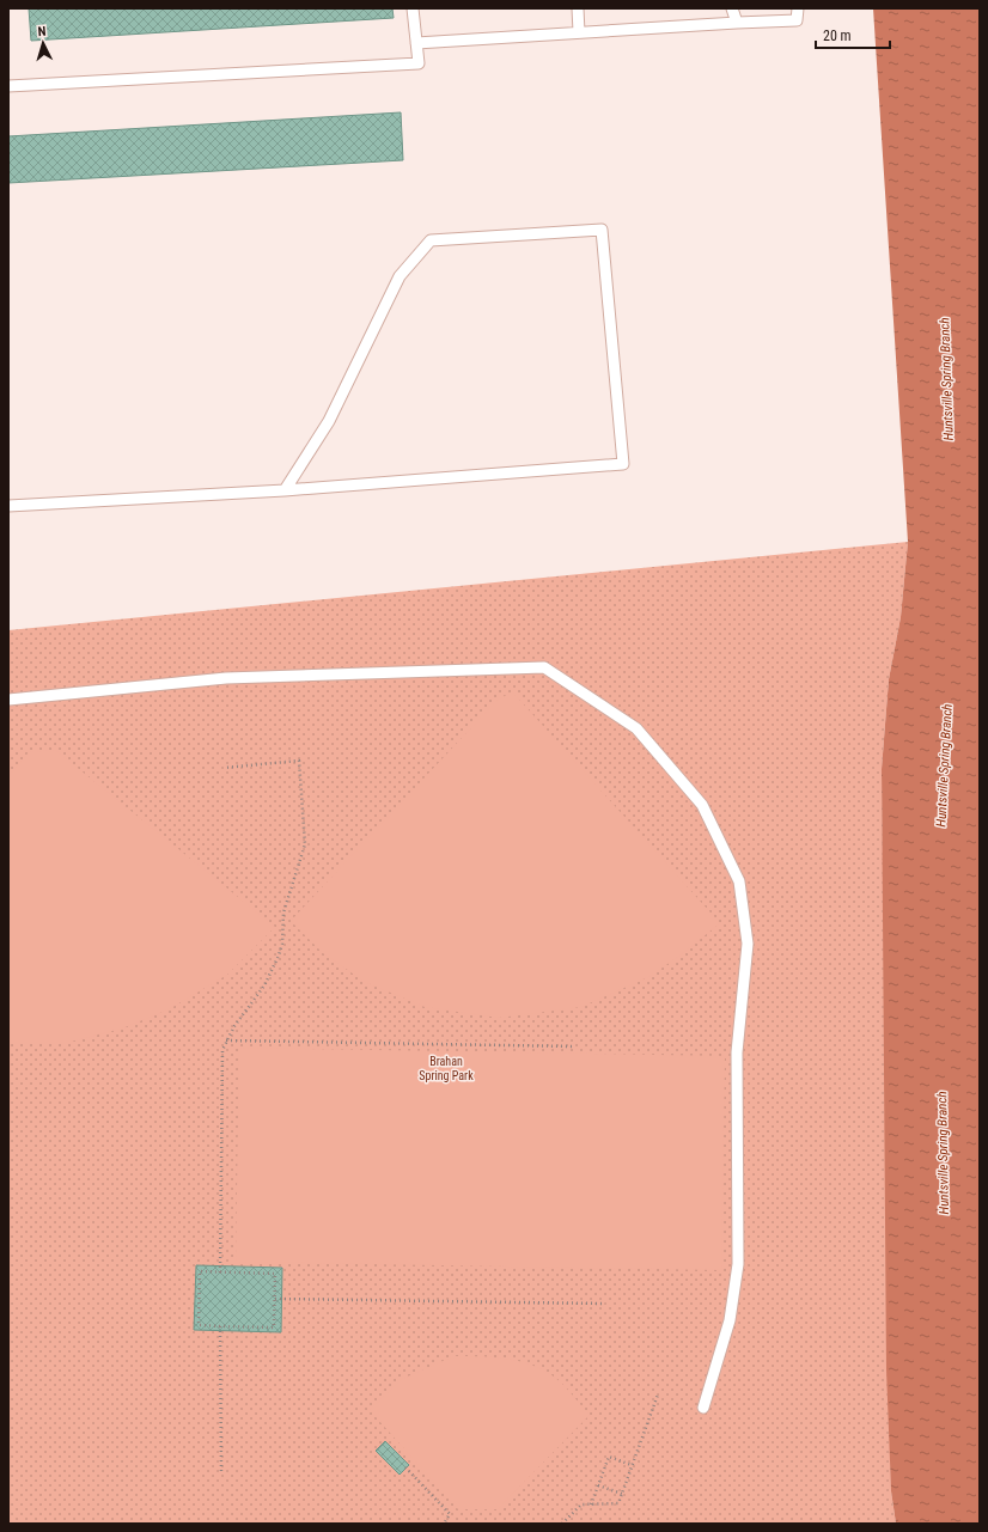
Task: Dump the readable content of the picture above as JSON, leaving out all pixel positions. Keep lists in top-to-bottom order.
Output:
{
  "water": ["Huntsville Spring Branch"],
  "parks": ["Brahan Spring Park"],
  "scale_bar": "20 m",
  "north": "top"
}
